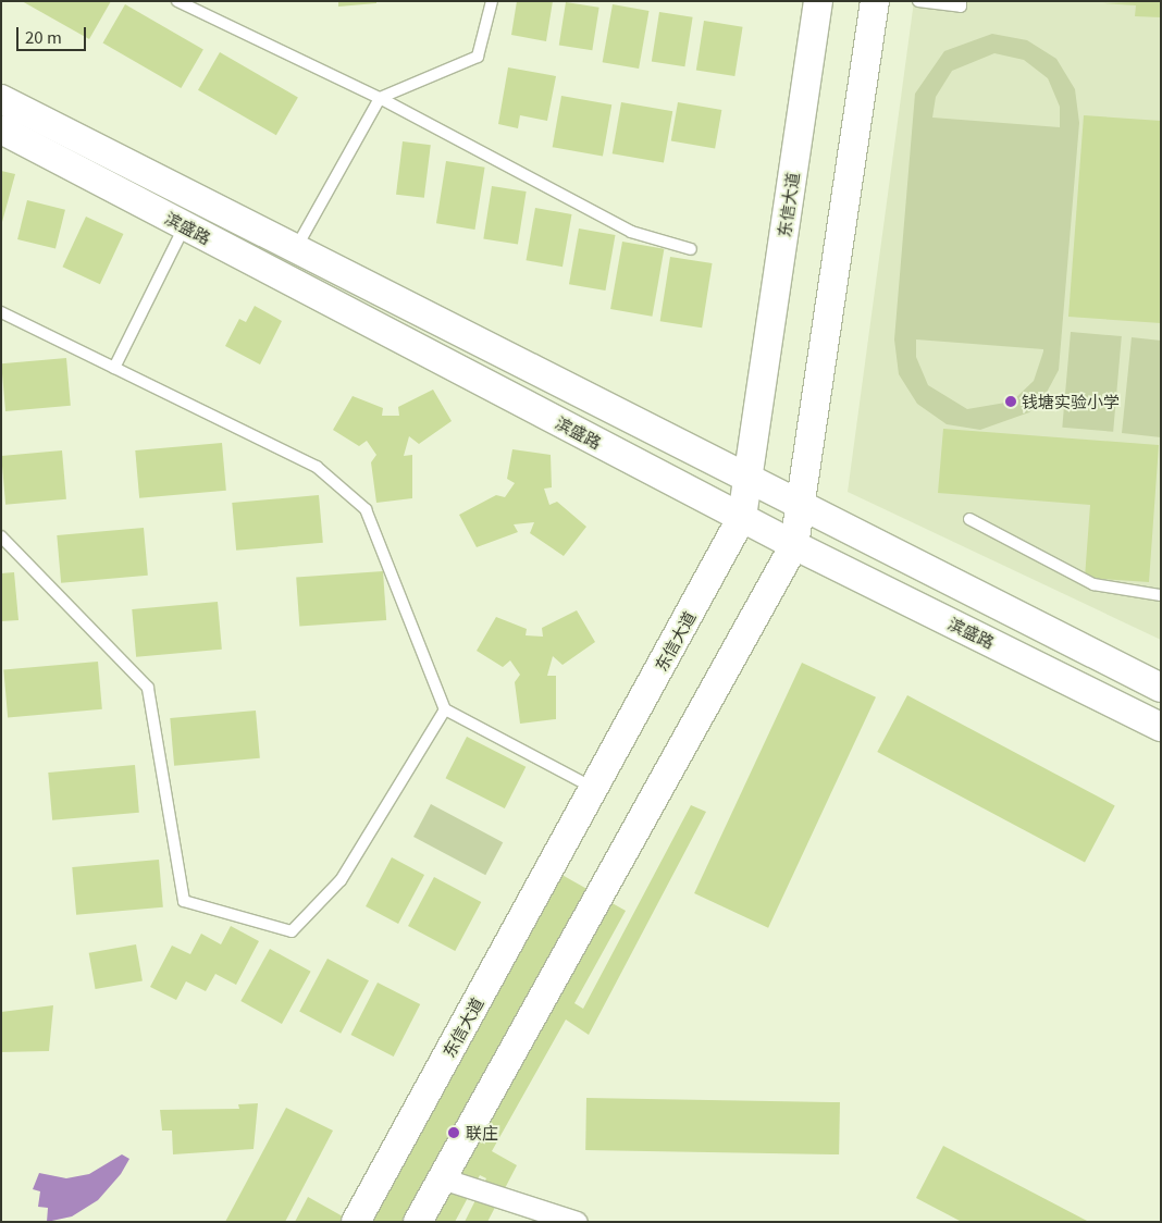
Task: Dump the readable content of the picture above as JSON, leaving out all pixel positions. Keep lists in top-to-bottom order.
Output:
{
  "streets": {
    "main road": ["东信大道", "滨盛路"]
  },
  "crossings": [
    ["东信大道", "滨盛路"]
  ],
  "places": ["钱塘实验小学", "联庄"],
  "scale_bar": "20 m"
}
